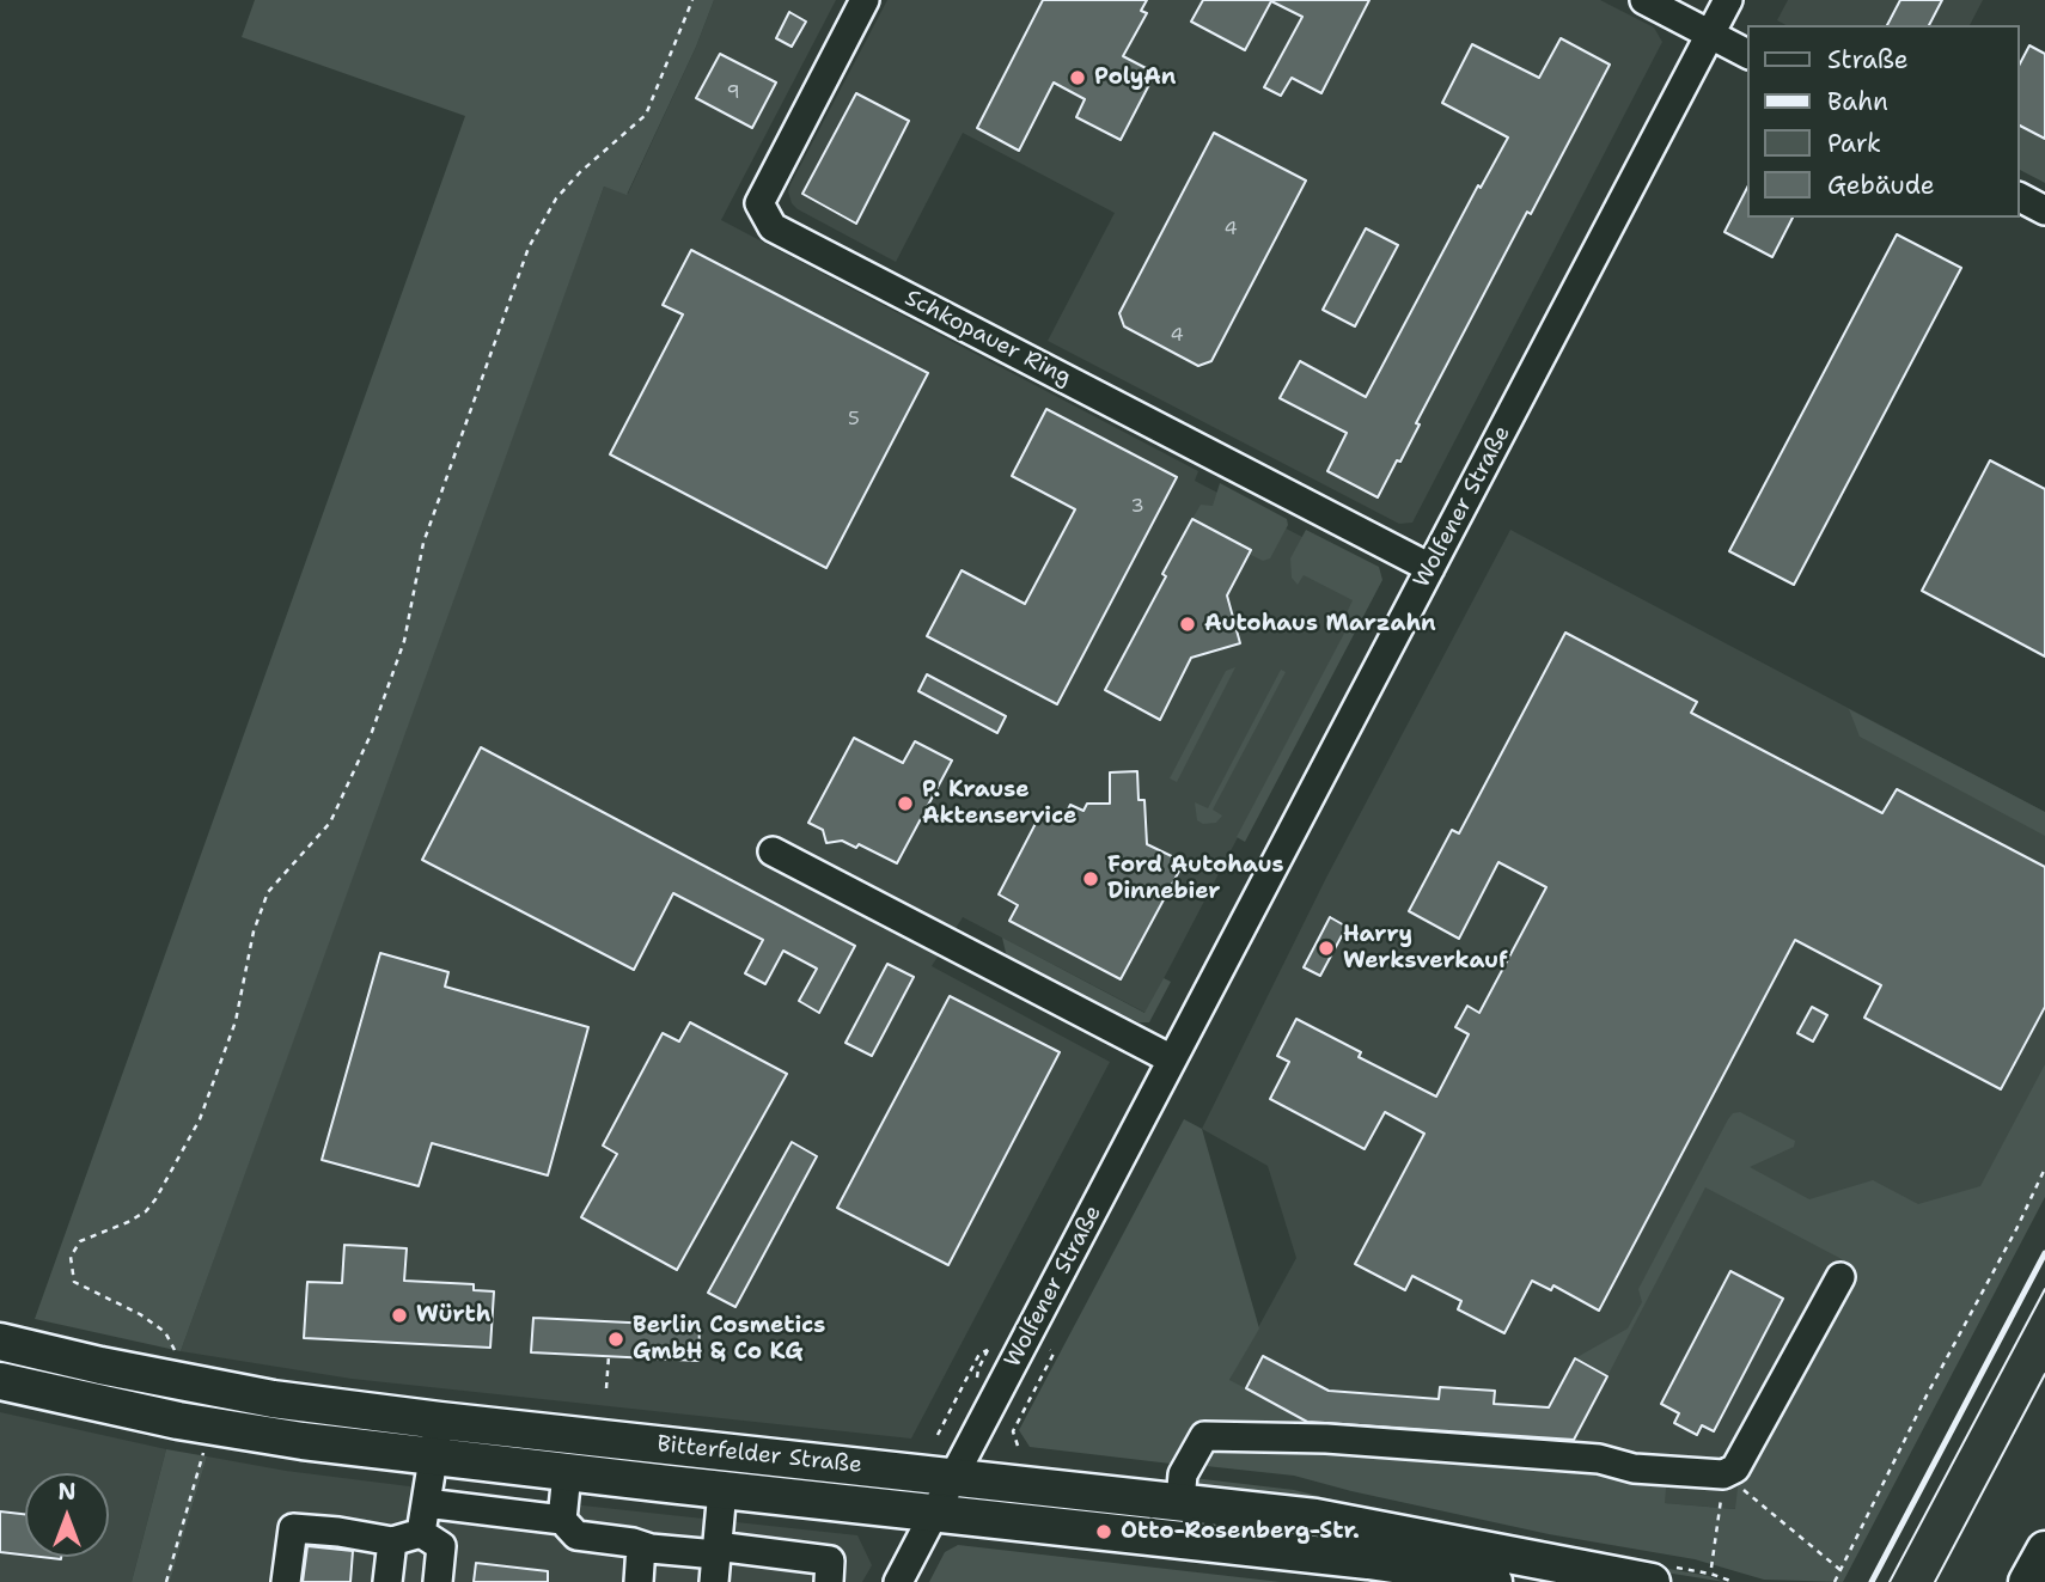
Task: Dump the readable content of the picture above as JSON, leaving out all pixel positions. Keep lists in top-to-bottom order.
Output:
{
  "streets": {
    "main road": ["Bitterfelder Straße"],
    "street": ["Schkopauer Ring", "Wolfener Straße"]
  },
  "crossings": [
    ["Schkopauer Ring", "Wolfener Straße"],
    ["Wolfener Straße", "Bitterfelder Straße"]
  ],
  "places": [
    "PolyAn",
    "Autohaus Marzahn",
    "P. Krause Aktenservice",
    "Ford Autohaus Dinnebier",
    "Harry Werksverkauf",
    "Würth",
    "Berlin Cosmetics GmbH & Co KG",
    "Otto-Rosenberg-Str."
  ],
  "house_numbers": [
    "9",
    "4",
    "4",
    "5",
    "3"
  ],
  "legend": [
    "Straße",
    "Bahn",
    "Park",
    "Gebäude"
  ],
  "north": "top"
}
